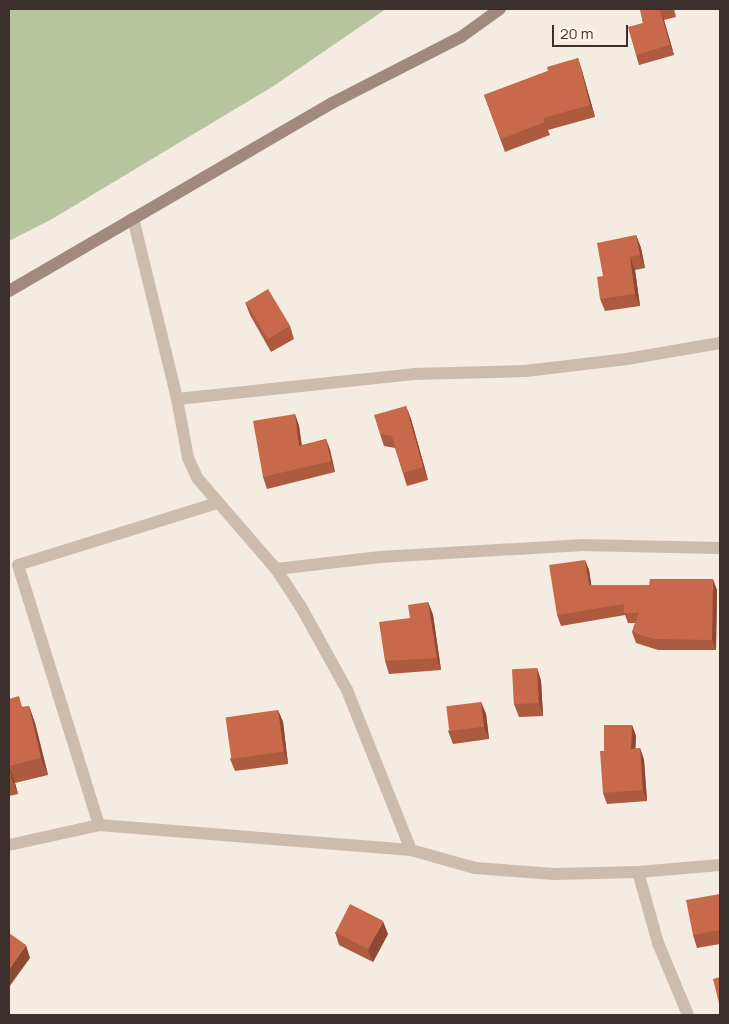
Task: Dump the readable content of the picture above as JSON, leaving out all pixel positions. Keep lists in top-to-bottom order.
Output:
{
  "scale_bar": "20 m"
}
